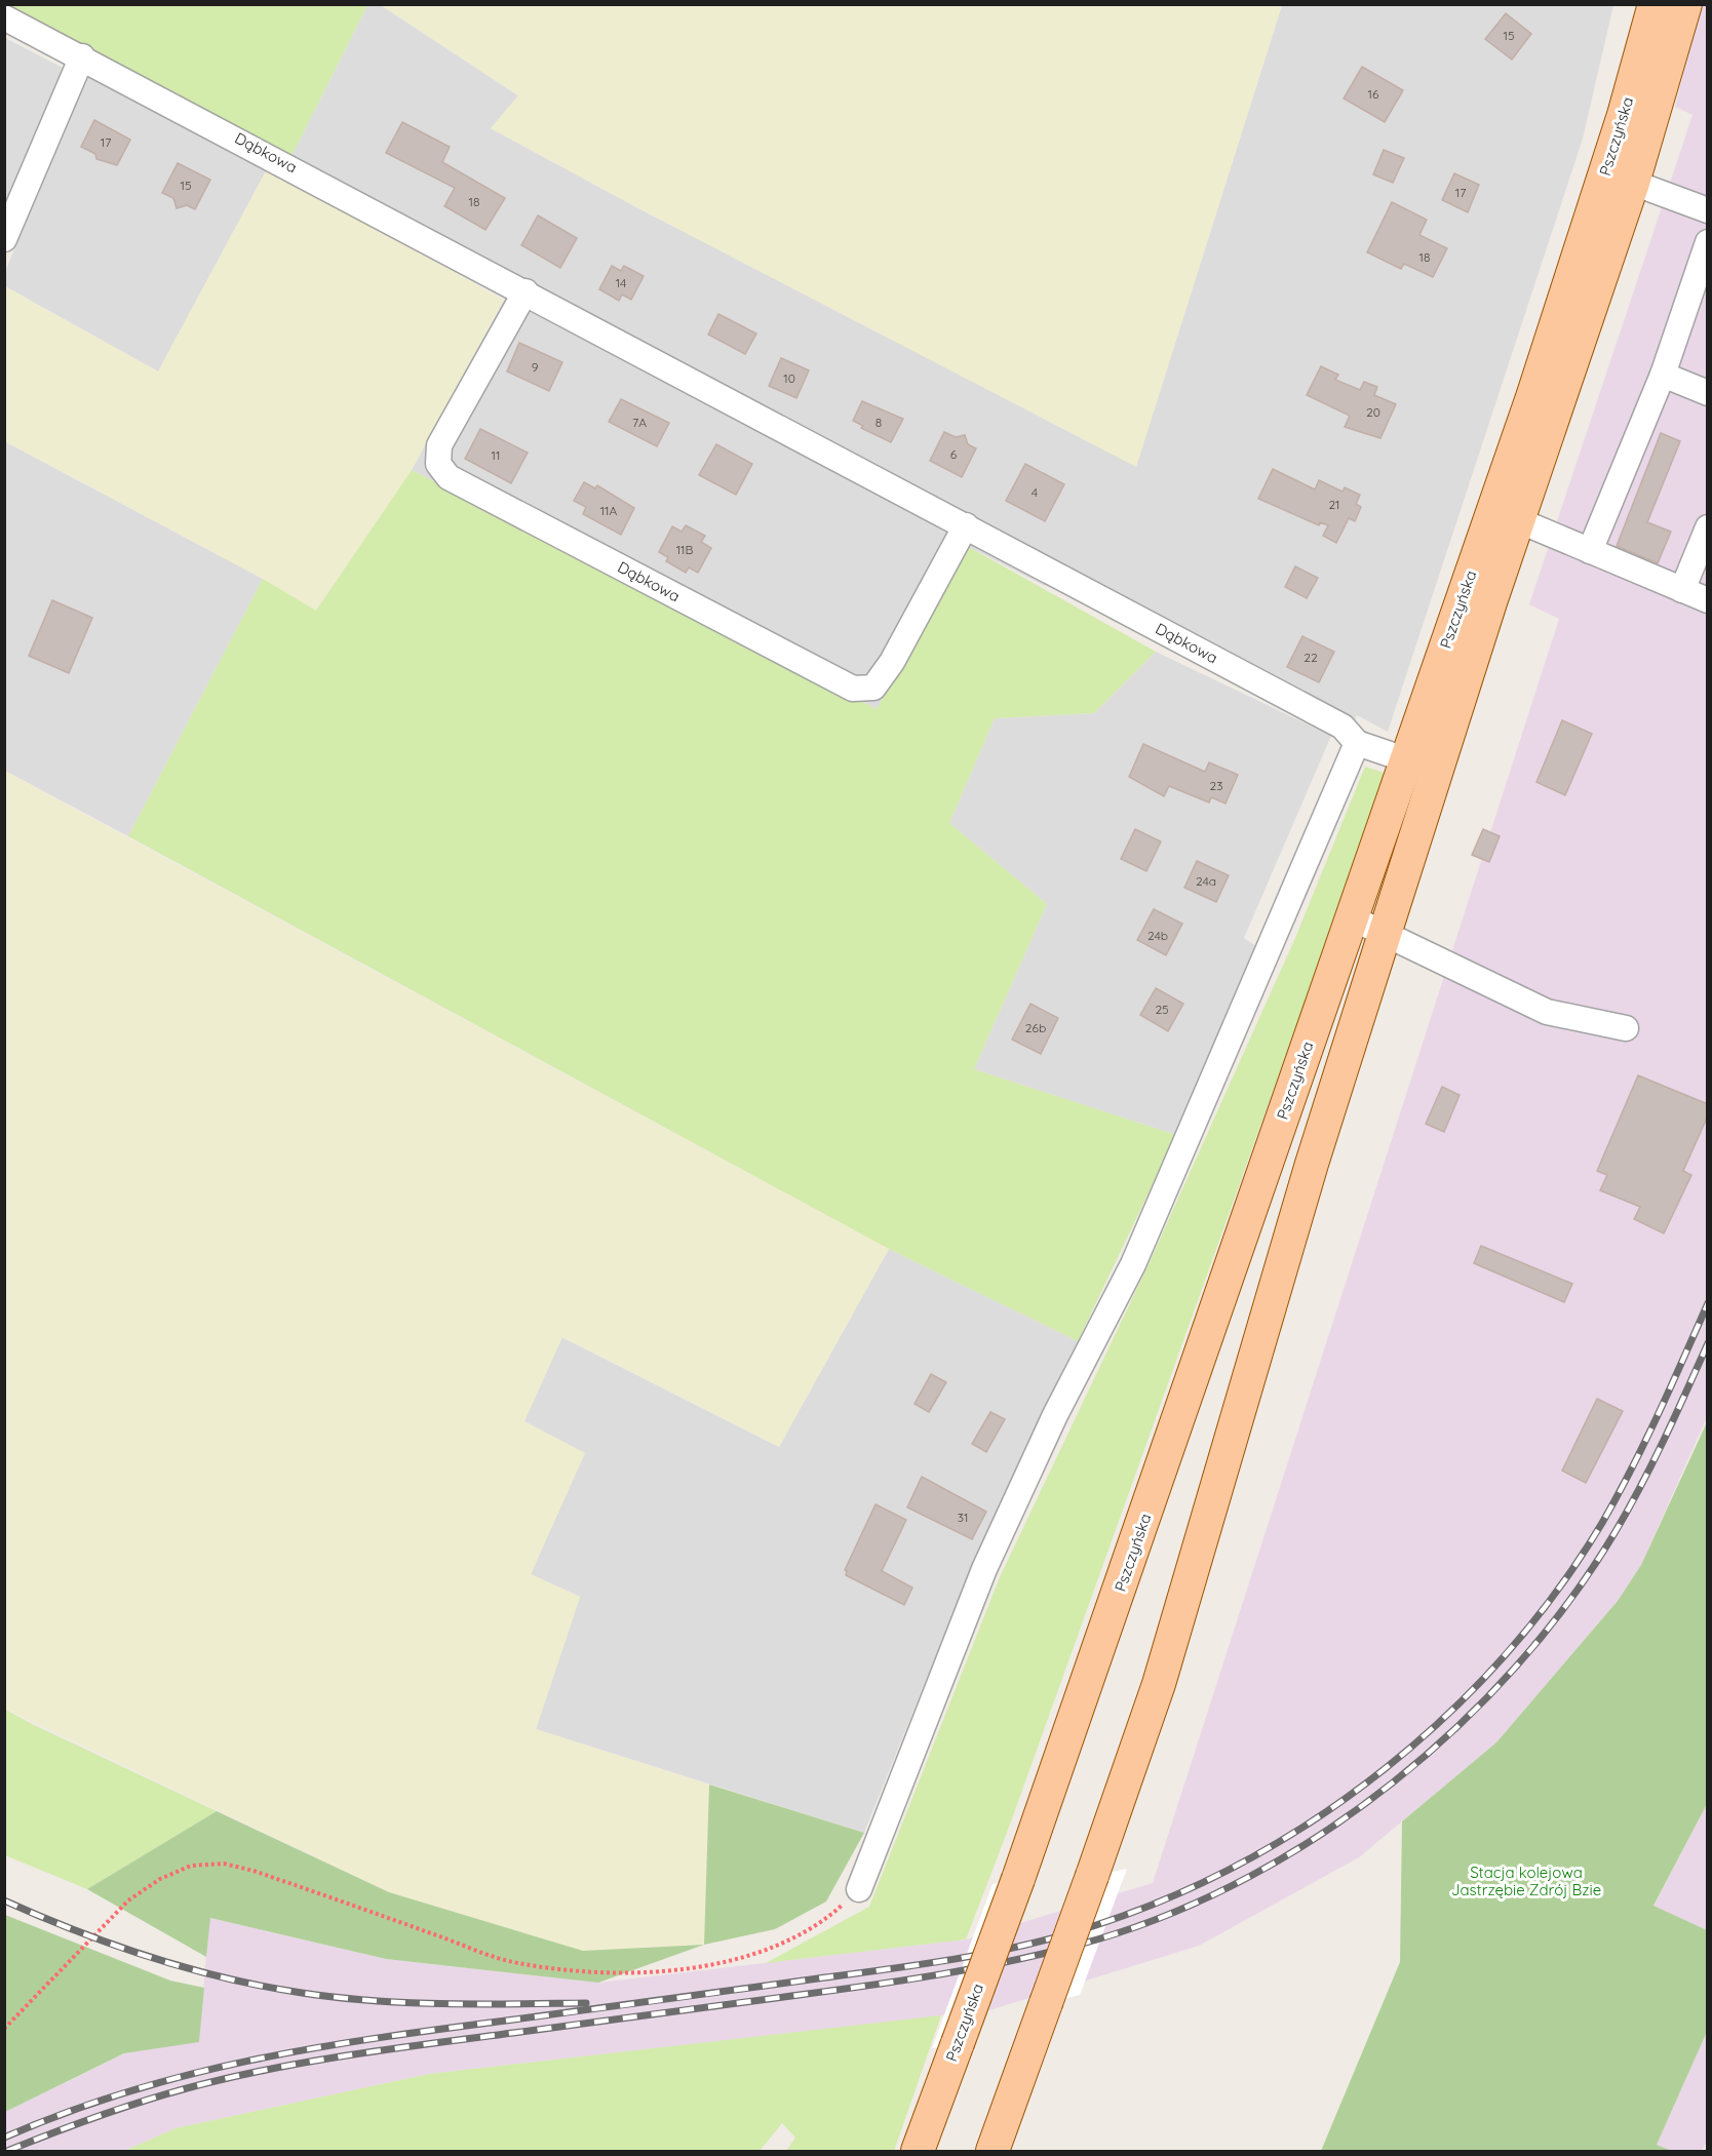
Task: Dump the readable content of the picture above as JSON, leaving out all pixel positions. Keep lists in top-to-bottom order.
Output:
{
  "streets": {
    "main road": ["Pszczyńska"],
    "street": ["Dąbkowa"]
  },
  "crossings": [
    ["Pszczyńska", "Dąbkowa"]
  ],
  "parks": ["Stacja kolejowa Jastrzębie Zdrój Bzie"],
  "house_numbers": [
    "15",
    "16",
    "17",
    "15",
    "17",
    "18",
    "18",
    "14",
    "9",
    "10",
    "20",
    "7A",
    "8",
    "6",
    "11",
    "4",
    "21",
    "11A",
    "11B",
    "22",
    "23",
    "24a",
    "24b",
    "25",
    "26b",
    "31"
  ]
}
